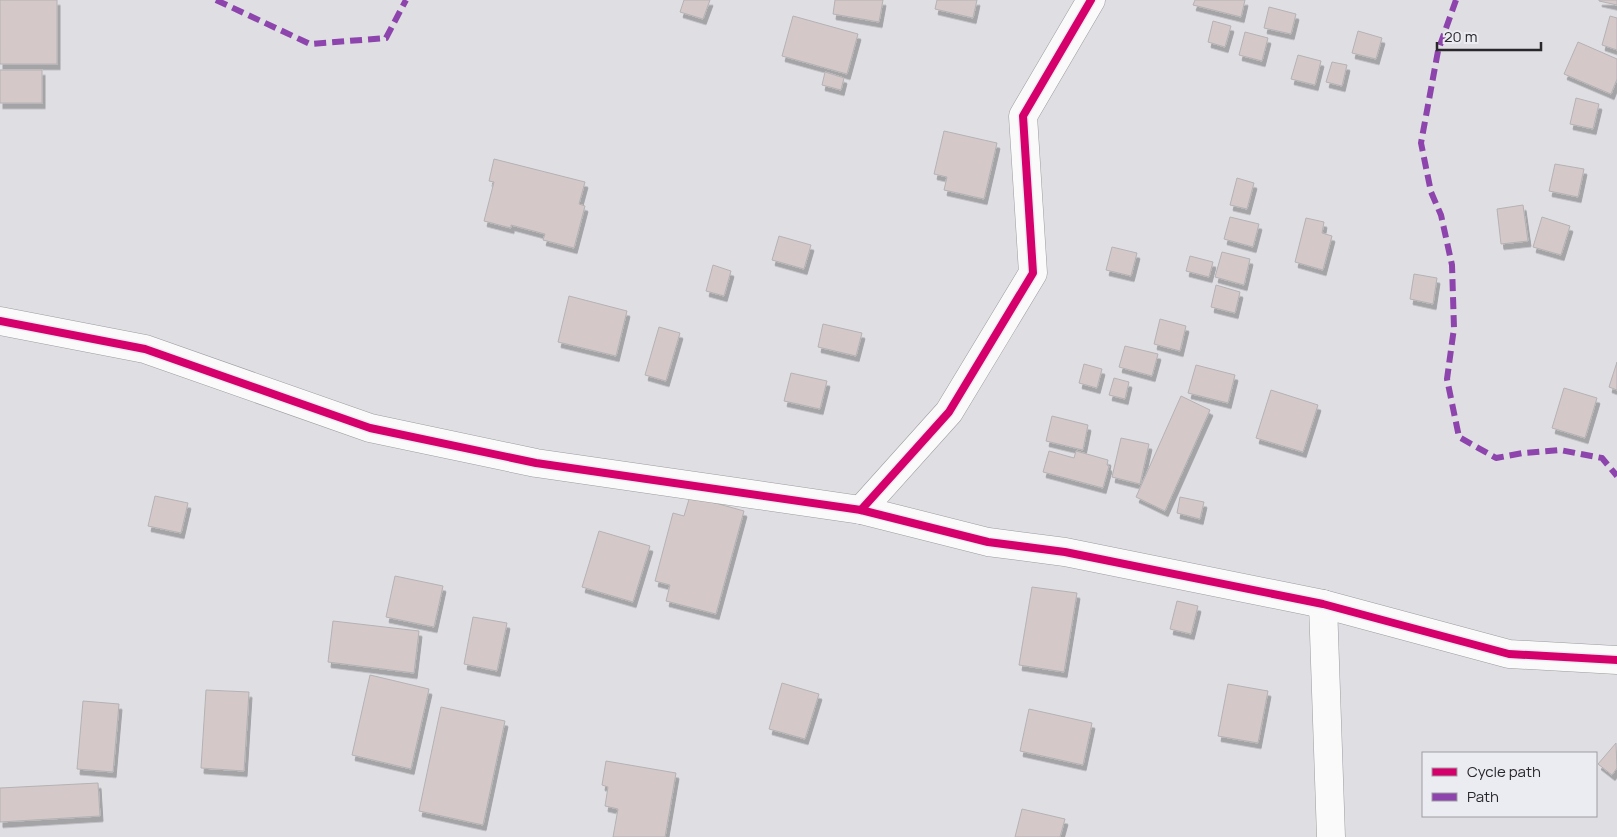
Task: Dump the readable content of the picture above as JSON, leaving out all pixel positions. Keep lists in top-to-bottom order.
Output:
{
  "legend": ["Cycle path", "Path"],
  "scale_bar": "20 m"
}
